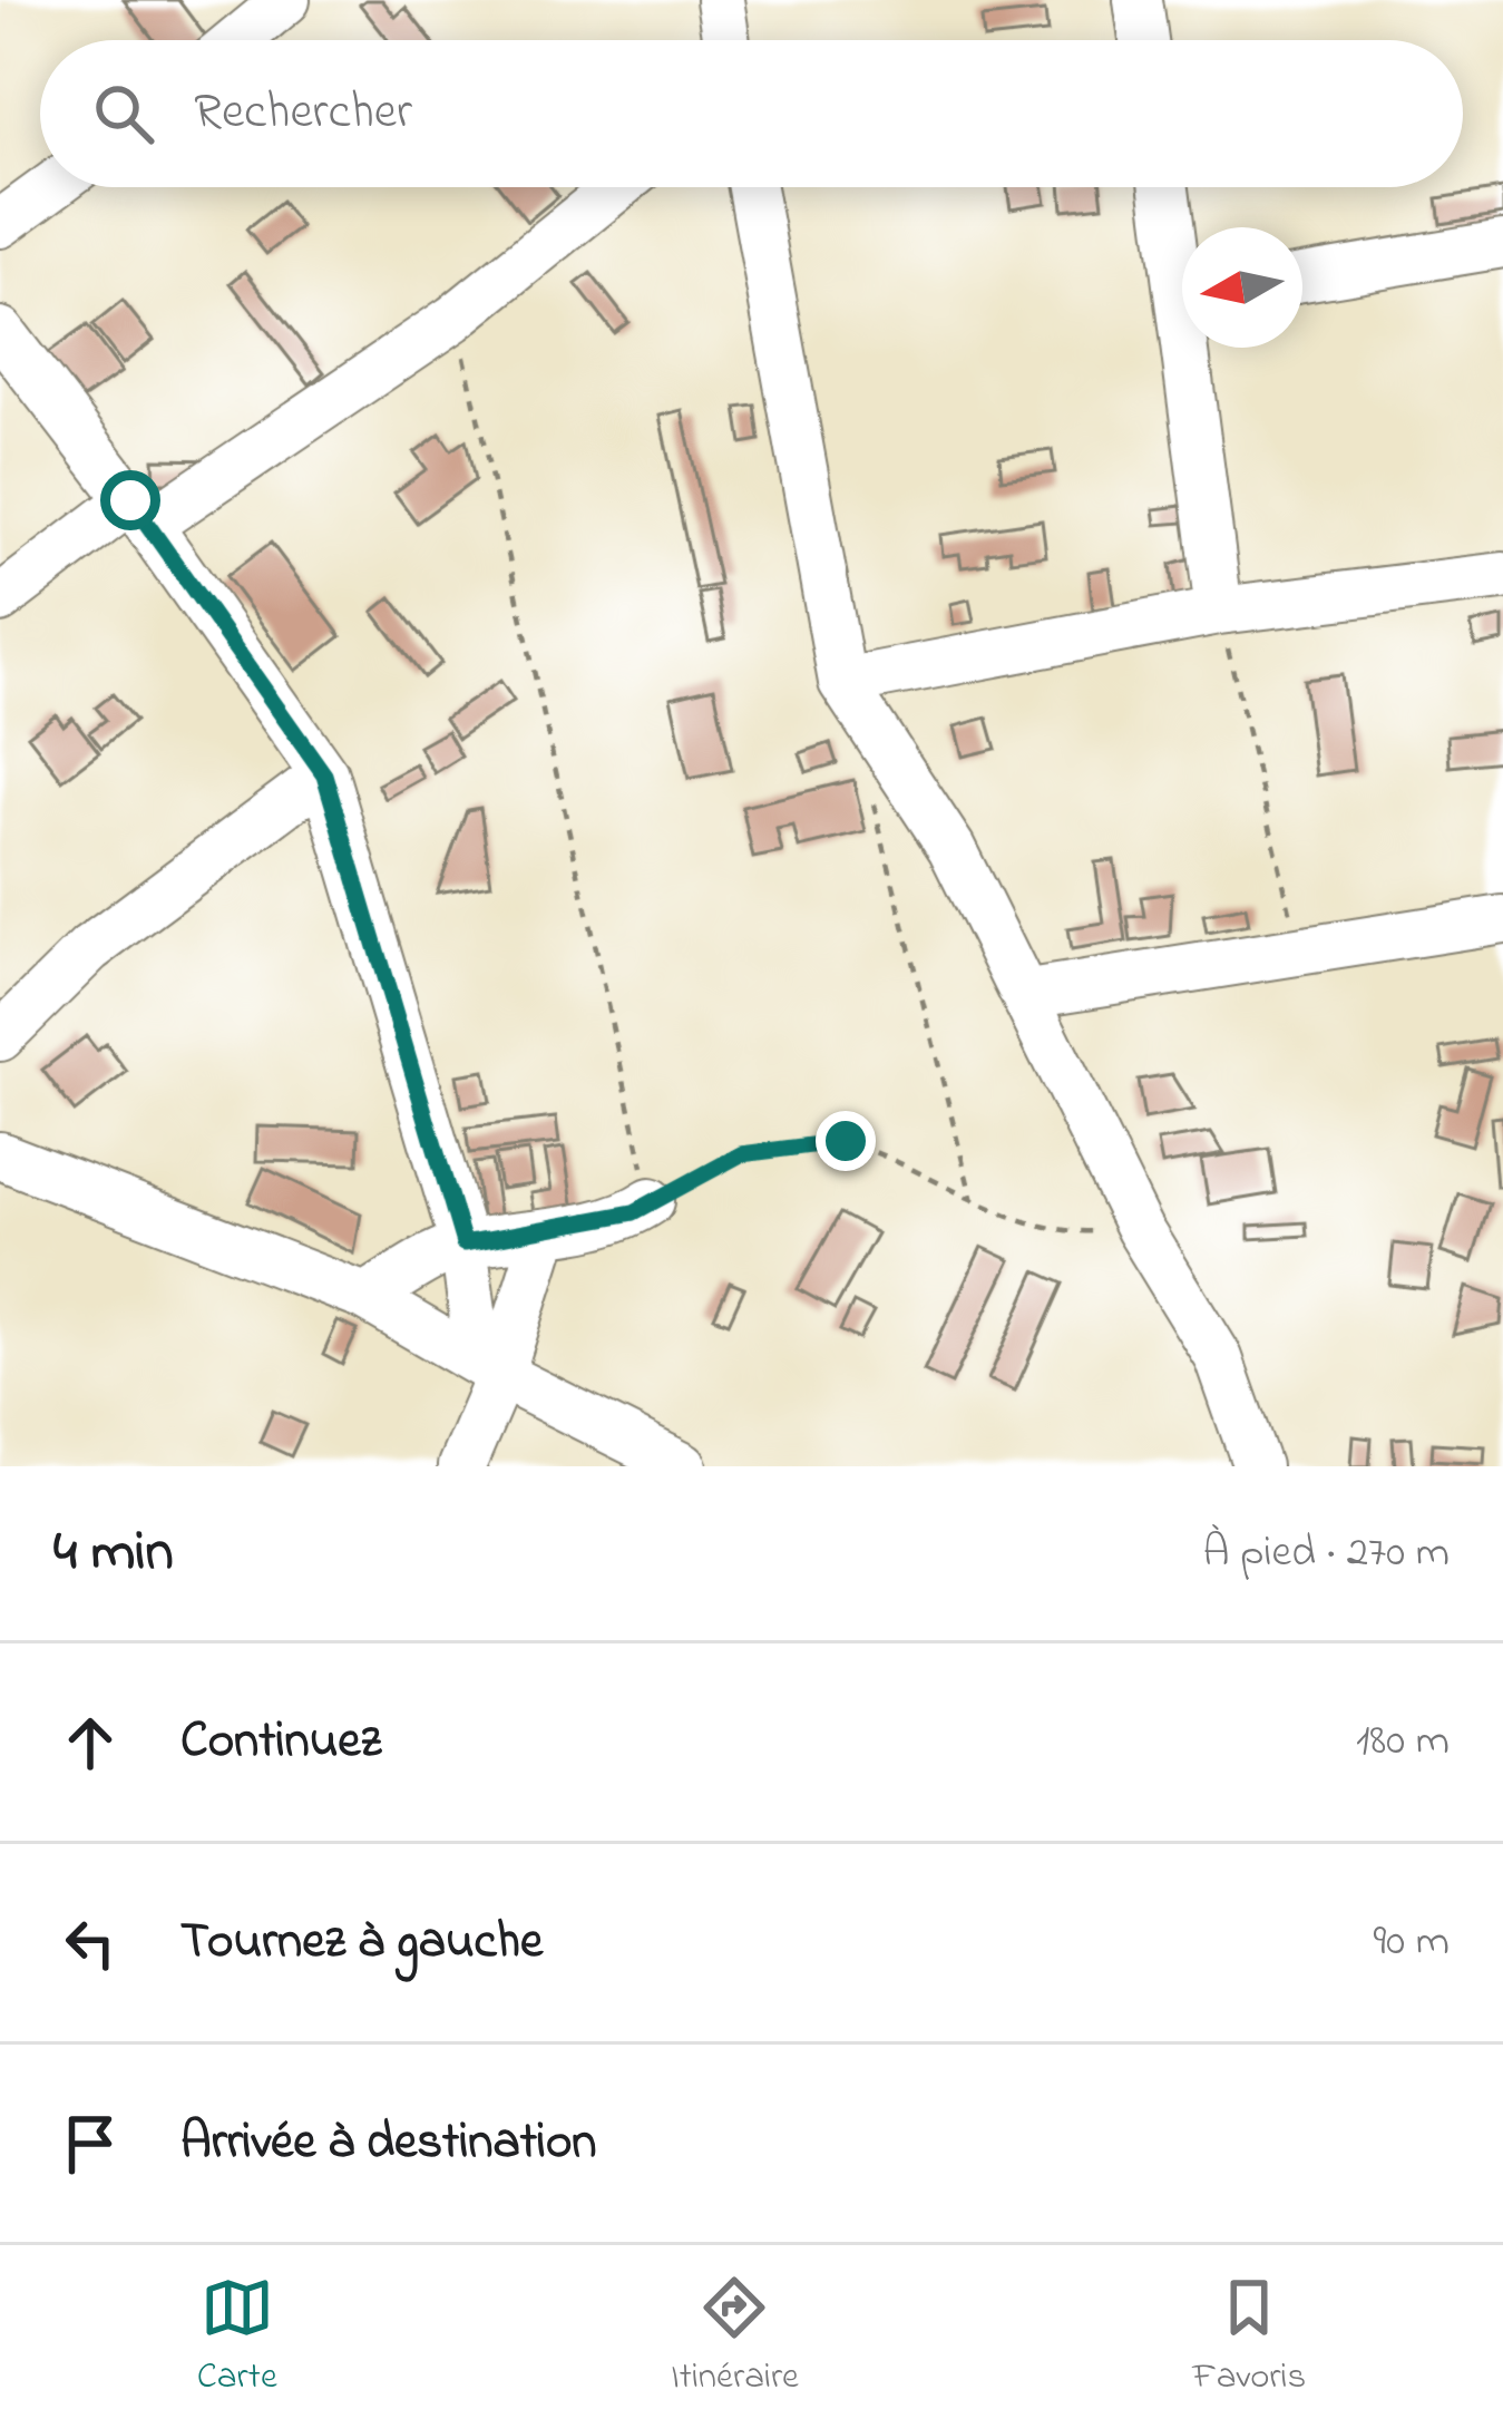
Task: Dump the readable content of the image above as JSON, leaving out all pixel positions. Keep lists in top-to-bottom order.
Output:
{
  "north": "left",
  "page": {
    "search": "Rechercher",
    "heading": ["4 min", "À pied · 270 m"],
    "list": [
      ["Continuez", "180 m"],
      ["Tournez à gauche", "90 m"],
      "Arrivée à destination"
    ],
    "nav": ["Carte", "Itinéraire", "Favoris"]
  }
}
